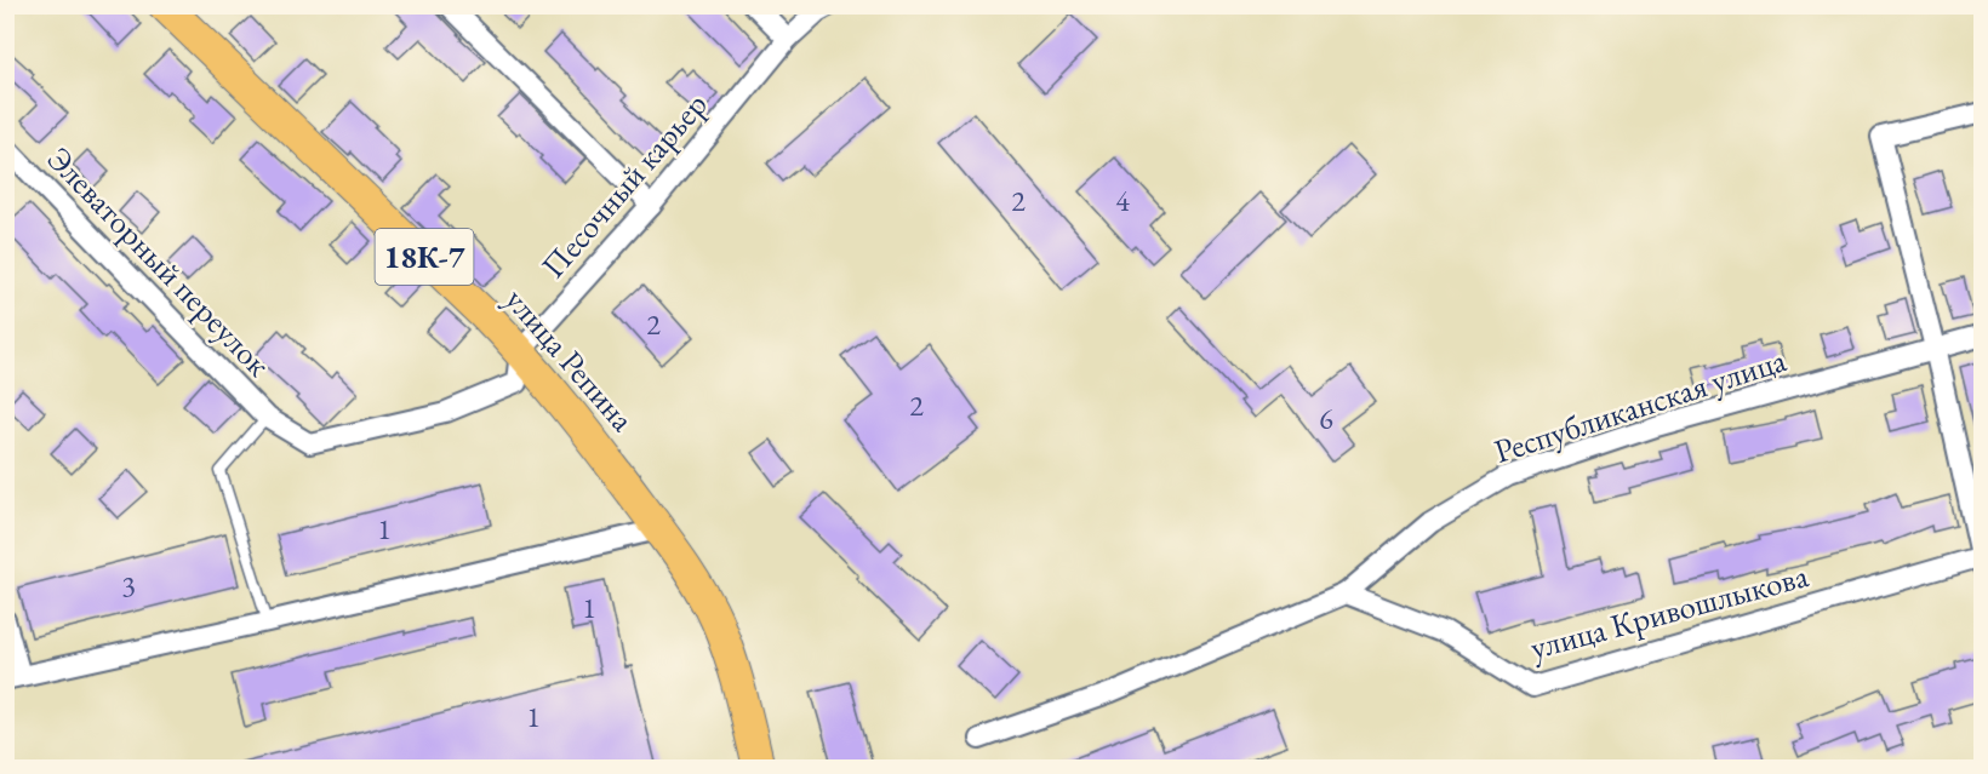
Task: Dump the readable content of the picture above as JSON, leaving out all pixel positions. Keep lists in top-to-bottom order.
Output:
{
  "streets": {
    "main road": ["18К-7", "улица Репина"],
    "street": [
      "Песочный карьер",
      "Элеваторный переулок",
      "Республиканская улица",
      "улица Кривошлыкова"
    ]
  },
  "crossings": [
    ["Песочный карьер", "Элеваторный переулок"],
    ["Песочный карьер", "улица Репина"],
    ["Республиканская улица", "улица Кривошлыкова"]
  ],
  "house_numbers": [
    "2",
    "4",
    "2",
    "2",
    "6",
    "1",
    "3",
    "1",
    "1"
  ]
}
